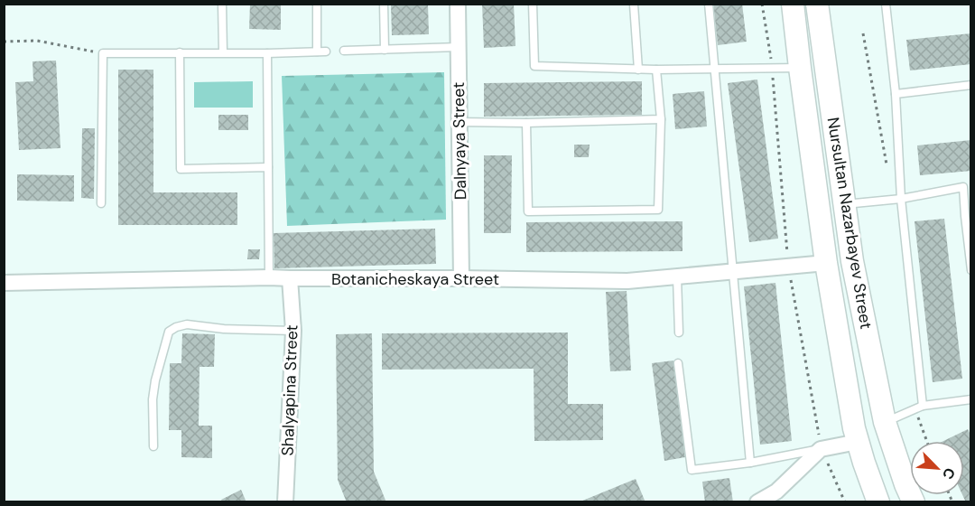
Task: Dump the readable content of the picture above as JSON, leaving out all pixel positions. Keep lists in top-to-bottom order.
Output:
{
  "streets": {
    "main road": ["Nursultan Nazarbayev Street"],
    "street": ["Dalnyaya Street", "Botanicheskaya Street", "Shalyapina Street"]
  },
  "crossings": [
    ["Dalnyaya Street", "Botanicheskaya Street"],
    ["Nursultan Nazarbayev Street", "Botanicheskaya Street"],
    ["Botanicheskaya Street", "Shalyapina Street"]
  ],
  "north": "bottom right"
}
